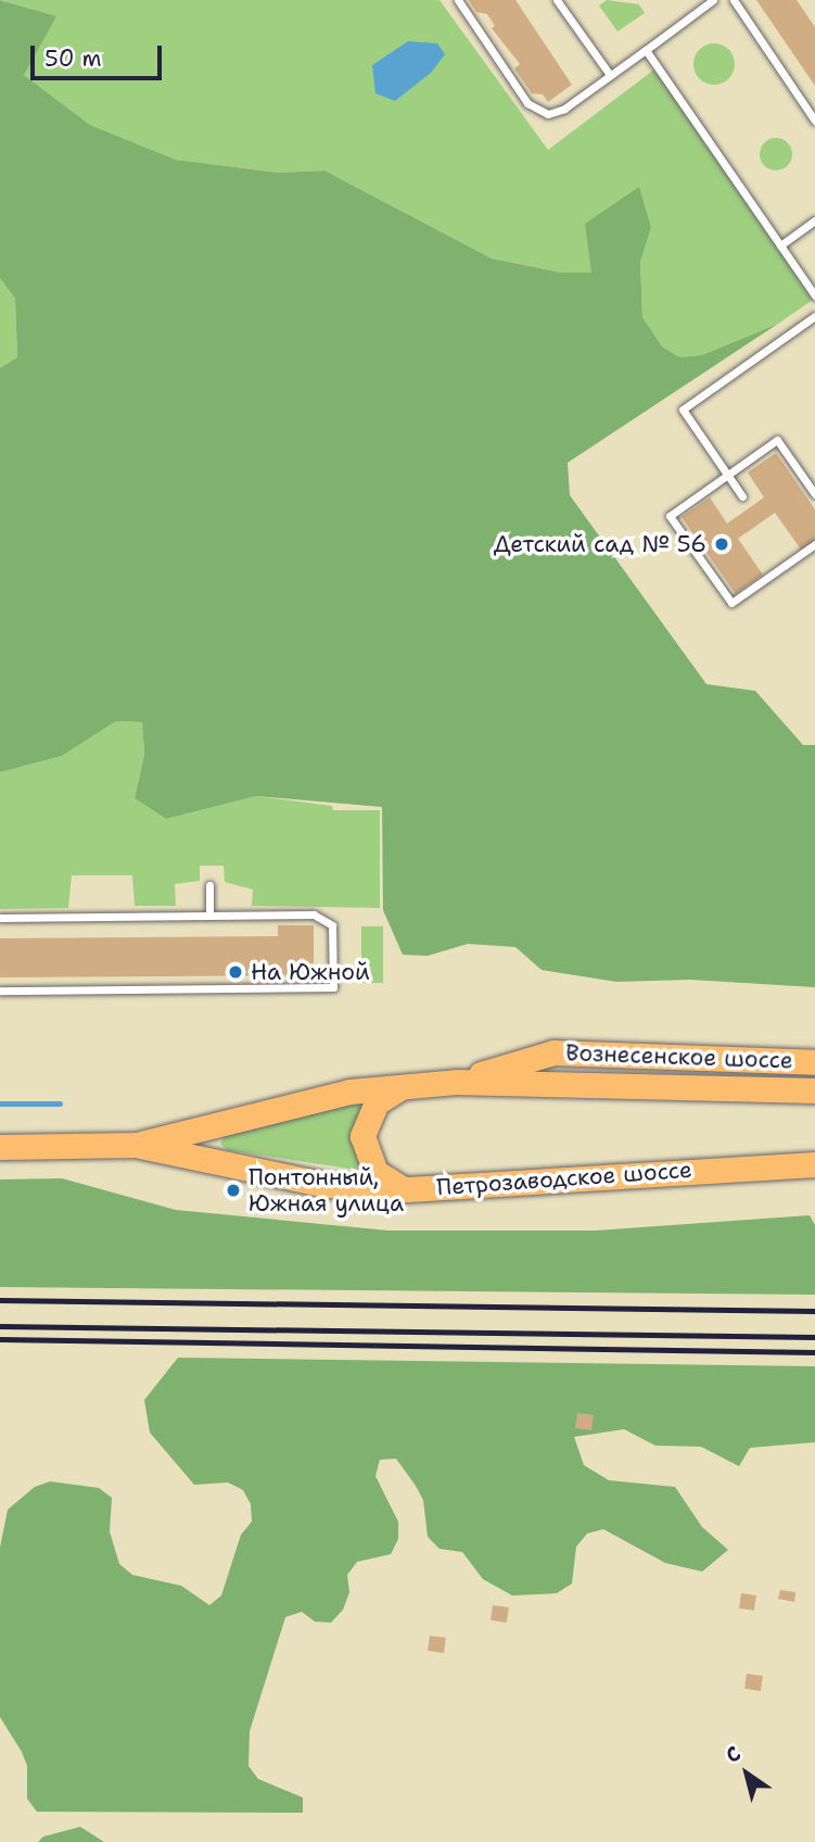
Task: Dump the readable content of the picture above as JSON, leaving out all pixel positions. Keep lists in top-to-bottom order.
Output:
{
  "streets": {
    "main road": ["Вознесенское шоссе", "Петрозаводское шоссе"]
  },
  "places": ["Детский сад № 56", "На Южной", "Понтонный, Южная улица"],
  "scale_bar": "50 m",
  "north": "top left"
}
